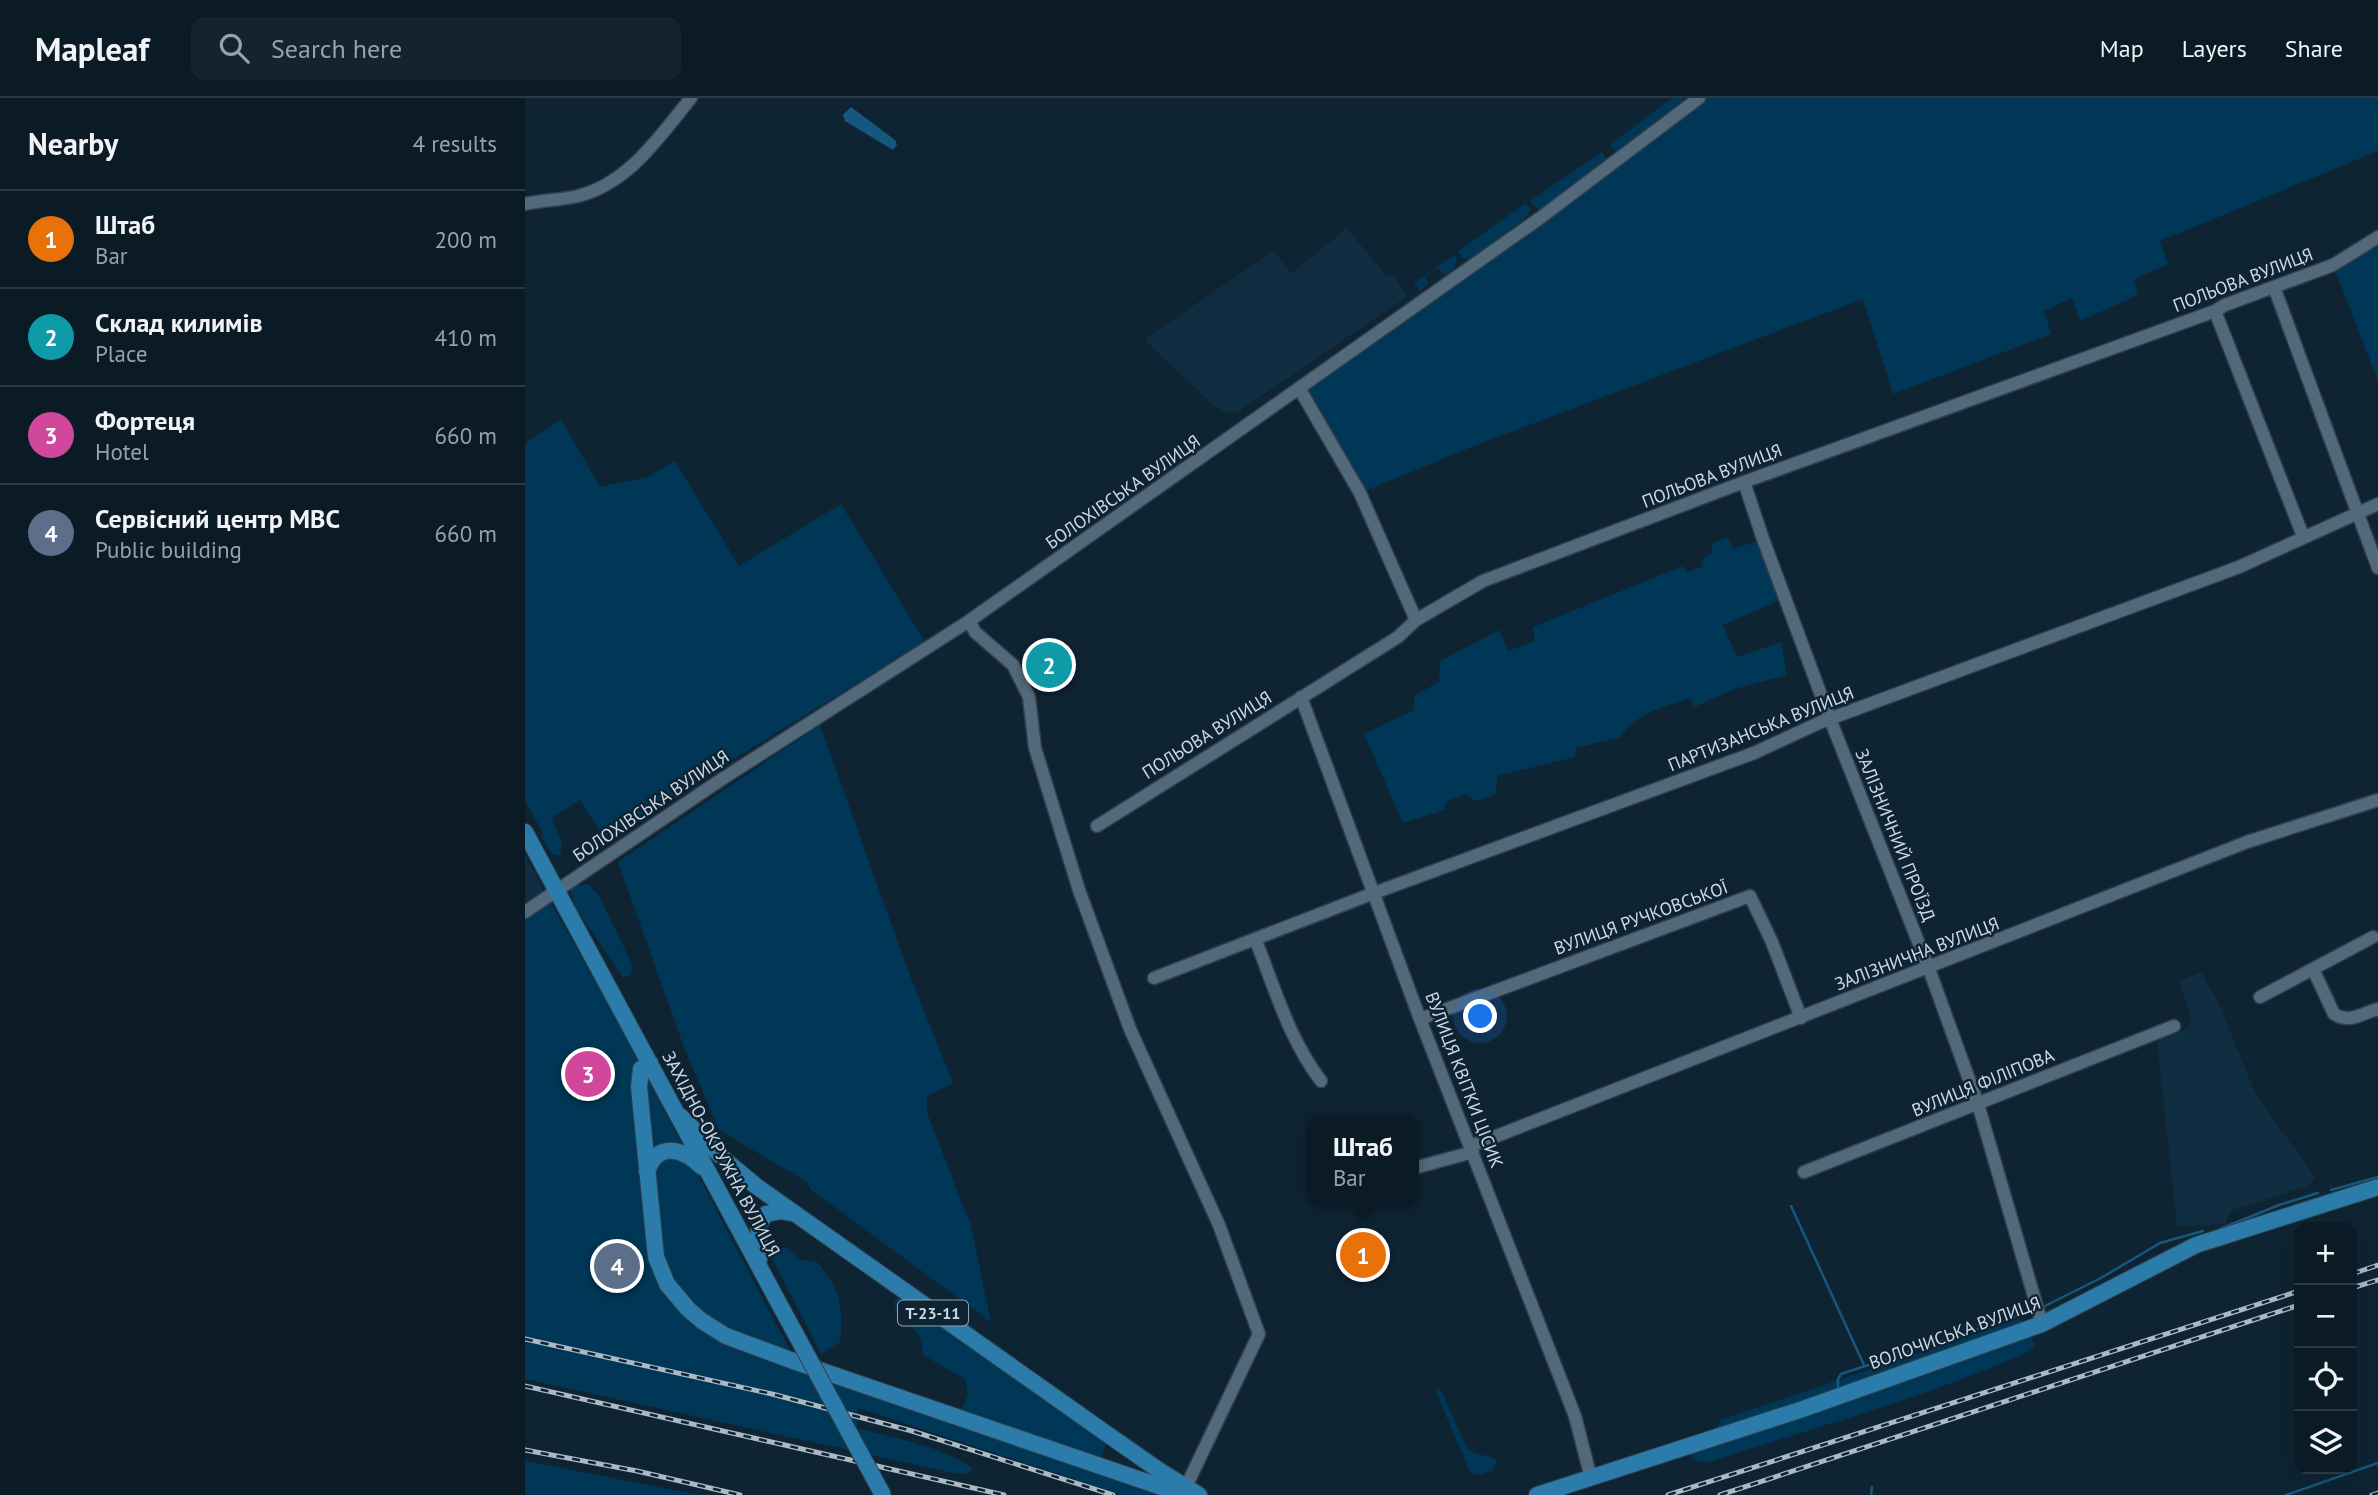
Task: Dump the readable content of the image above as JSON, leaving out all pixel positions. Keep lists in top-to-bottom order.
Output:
{
  "streets": {
    "main road": ["ЗАХІДНО-ОКРУЖНА ВУЛИЦЯ", "Т-23-11", "ВОЛОЧИСЬКА ВУЛИЦЯ"],
    "street": [
      "ПОЛЬОВА ВУЛИЦЯ",
      "БОЛОХІВСЬКА ВУЛИЦЯ",
      "ПАРТИЗАНСЬКА ВУЛИЦЯ",
      "ЗАЛІЗНИЧНИЙ ПРОЇЗД",
      "ВУЛИЦЯ РУЧКОВСЬКОЇ",
      "ЗАЛІЗНИЧНА ВУЛИЦЯ",
      "ВУЛИЦЯ КВІТКИ ЦІСИК",
      "ВУЛИЦЯ ФІЛІПОВА"
    ]
  },
  "crossings": [
    ["ПОЛЬОВА ВУЛИЦЯ", "ЗАЛІЗНИЧНИЙ ПРОЇЗД"],
    ["ПОЛЬОВА ВУЛИЦЯ", "ВУЛИЦЯ КВІТКИ ЦІСИК"],
    ["БОЛОХІВСЬКА ВУЛИЦЯ", "ЗАХІДНО-ОКРУЖНА ВУЛИЦЯ"],
    ["ПАРТИЗАНСЬКА ВУЛИЦЯ", "ЗАЛІЗНИЧНИЙ ПРОЇЗД"],
    ["ПАРТИЗАНСЬКА ВУЛИЦЯ", "ВУЛИЦЯ КВІТКИ ЦІСИК"],
    ["ЗАЛІЗНИЧНИЙ ПРОЇЗД", "ЗАЛІЗНИЧНА ВУЛИЦЯ"],
    ["ЗАЛІЗНИЧНИЙ ПРОЇЗД", "ВУЛИЦЯ ФІЛІПОВА"],
    ["ЗАЛІЗНИЧНИЙ ПРОЇЗД", "ВОЛОЧИСЬКА ВУЛИЦЯ"],
    ["ВУЛИЦЯ РУЧКОВСЬКОЇ", "ЗАЛІЗНИЧНА ВУЛИЦЯ"],
    ["ВУЛИЦЯ РУЧКОВСЬКОЇ", "ВУЛИЦЯ КВІТКИ ЦІСИК"],
    ["ЗАЛІЗНИЧНА ВУЛИЦЯ", "ВУЛИЦЯ КВІТКИ ЦІСИК"],
    ["ВУЛИЦЯ КВІТКИ ЦІСИК", "ВОЛОЧИСЬКА ВУЛИЦЯ"],
    ["ЗАХІДНО-ОКРУЖНА ВУЛИЦЯ", "Т-23-11"]
  ],
  "page": {
    "header": "Mapleaf",
    "search": "Search here",
    "nav": ["Map", "Layers", "Share"],
    "heading": ["Nearby", "4 results"],
    "list": [
      {
        "mark": "1",
        "name": "Штаб",
        "note": "Bar",
        "value": "200 m"
      },
      {
        "mark": "2",
        "name": "Склад килимів",
        "note": "Place",
        "value": "410 m"
      },
      {
        "mark": "3",
        "name": "Фортеця",
        "note": "Hotel",
        "value": "660 m"
      },
      {
        "mark": "4",
        "name": "Сервісний центр МВС",
        "note": "Public building",
        "value": "660 m"
      }
    ],
    "pins": [
      "2",
      "3",
      "1",
      "4"
    ],
    "popup": ["Штаб", "Bar"],
    "map_buttons": ["+", "−"]
  }
}
